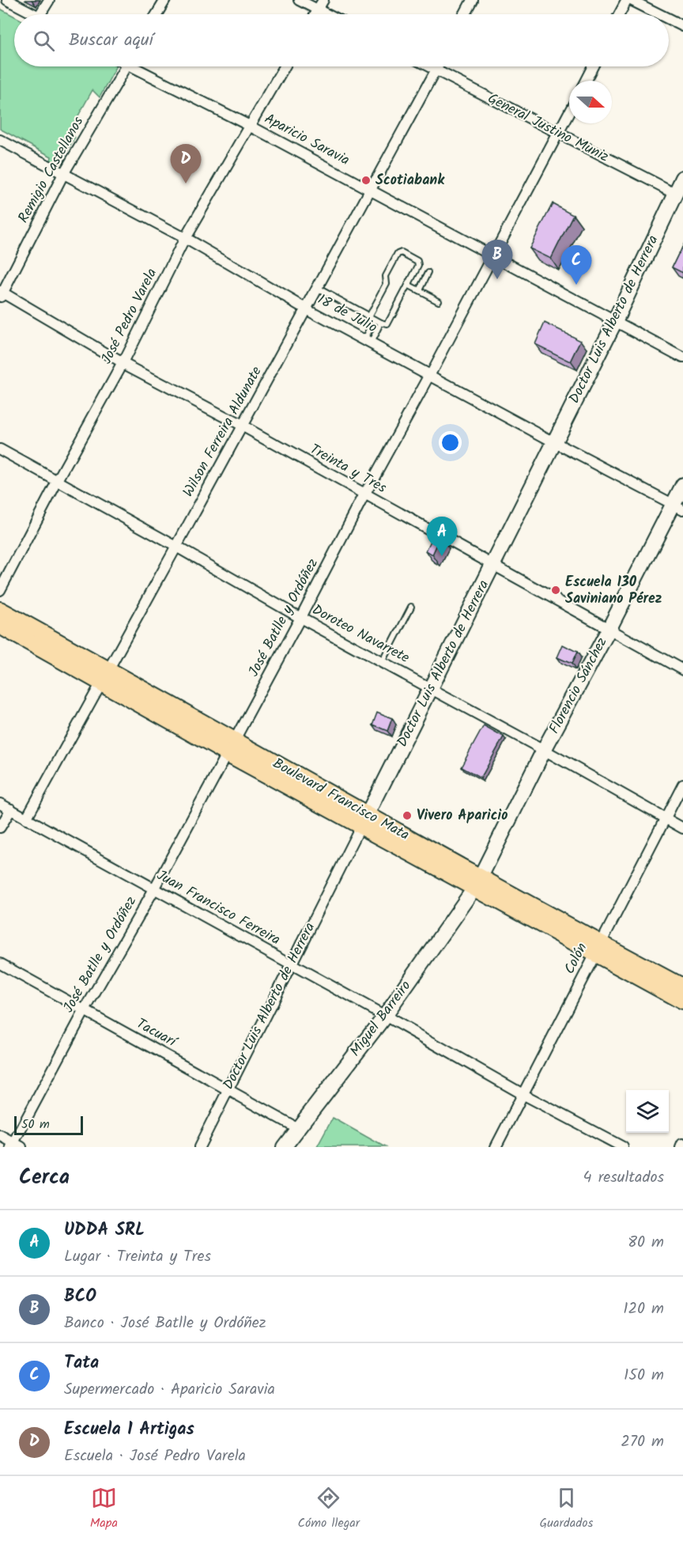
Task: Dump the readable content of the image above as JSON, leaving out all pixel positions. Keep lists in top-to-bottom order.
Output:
{
  "streets": {
    "main road": ["Boulevard Francisco Mata"],
    "street": [
      "General Justino Muniz",
      "Aparicio Saravia",
      "Remigio Castellanos",
      "18 de Julio",
      "José Pedro Varela",
      "Doctor Luis Alberto de Herrera",
      "Wilson Ferreira Aldunate",
      "Treinta y Tres",
      "José Batlle y Ordóñez",
      "Doroteo Navarrete",
      "Florencio Sánchez",
      "Juan Francisco Ferreira",
      "Colón",
      "Miguel Barreiro",
      "Tacuarí"
    ]
  },
  "crossings": [
    ["General Justino Muniz", "Doctor Luis Alberto de Herrera"],
    ["General Justino Muniz", "Wilson Ferreira Aldunate"],
    ["General Justino Muniz", "José Batlle y Ordóñez"],
    ["Aparicio Saravia", "José Pedro Varela"],
    ["Aparicio Saravia", "Doctor Luis Alberto de Herrera"],
    ["Aparicio Saravia", "Wilson Ferreira Aldunate"],
    ["Aparicio Saravia", "José Batlle y Ordóñez"],
    ["Remigio Castellanos", "18 de Julio"],
    ["Remigio Castellanos", "Treinta y Tres"],
    ["18 de Julio", "José Pedro Varela"],
    ["18 de Julio", "Doctor Luis Alberto de Herrera"],
    ["18 de Julio", "Wilson Ferreira Aldunate"],
    ["18 de Julio", "José Batlle y Ordóñez"],
    ["18 de Julio", "Florencio Sánchez"],
    ["José Pedro Varela", "Treinta y Tres"],
    ["José Pedro Varela", "Doroteo Navarrete"],
    ["Doctor Luis Alberto de Herrera", "Treinta y Tres"],
    ["Doctor Luis Alberto de Herrera", "Doroteo Navarrete"],
    ["Doctor Luis Alberto de Herrera", "Boulevard Francisco Mata"],
    ["Doctor Luis Alberto de Herrera", "Juan Francisco Ferreira"],
    ["Doctor Luis Alberto de Herrera", "Tacuarí"],
    ["Wilson Ferreira Aldunate", "Treinta y Tres"],
    ["Wilson Ferreira Aldunate", "Doroteo Navarrete"],
    ["Wilson Ferreira Aldunate", "Boulevard Francisco Mata"],
    ["Wilson Ferreira Aldunate", "Juan Francisco Ferreira"],
    ["Treinta y Tres", "José Batlle y Ordóñez"],
    ["Treinta y Tres", "Florencio Sánchez"],
    ["José Batlle y Ordóñez", "Doroteo Navarrete"],
    ["José Batlle y Ordóñez", "Boulevard Francisco Mata"],
    ["José Batlle y Ordóñez", "Juan Francisco Ferreira"],
    ["José Batlle y Ordóñez", "Tacuarí"],
    ["Doroteo Navarrete", "Florencio Sánchez"],
    ["Doroteo Navarrete", "Colón"],
    ["Florencio Sánchez", "Boulevard Francisco Mata"],
    ["Florencio Sánchez", "Miguel Barreiro"],
    ["Boulevard Francisco Mata", "Colón"],
    ["Boulevard Francisco Mata", "Miguel Barreiro"],
    ["Juan Francisco Ferreira", "Colón"],
    ["Juan Francisco Ferreira", "Miguel Barreiro"],
    ["Miguel Barreiro", "Tacuarí"]
  ],
  "places": ["Scotiabank", "Escuela 130 Saviniano Pérez", "Vivero Aparicio"],
  "scale_bar": "50 m",
  "north": "right",
  "page": {
    "search": "Buscar aquí",
    "pins": [
      "D",
      "B",
      "C",
      "A"
    ],
    "scale": "50 m",
    "heading": ["Cerca", "4 resultados"],
    "list": [
      {
        "mark": "A",
        "name": "UDDA SRL",
        "note": "Lugar · Treinta y Tres",
        "value": "80 m"
      },
      {
        "mark": "B",
        "name": "BCO",
        "note": "Banco · José Batlle y Ordóñez",
        "value": "120 m"
      },
      {
        "mark": "C",
        "name": "Tata",
        "note": "Supermercado · Aparicio Saravia",
        "value": "150 m"
      },
      {
        "mark": "D",
        "name": "Escuela 1 Artigas",
        "note": "Escuela · José Pedro Varela",
        "value": "270 m"
      }
    ],
    "nav": ["Mapa", "Cómo llegar", "Guardados"]
  }
}
